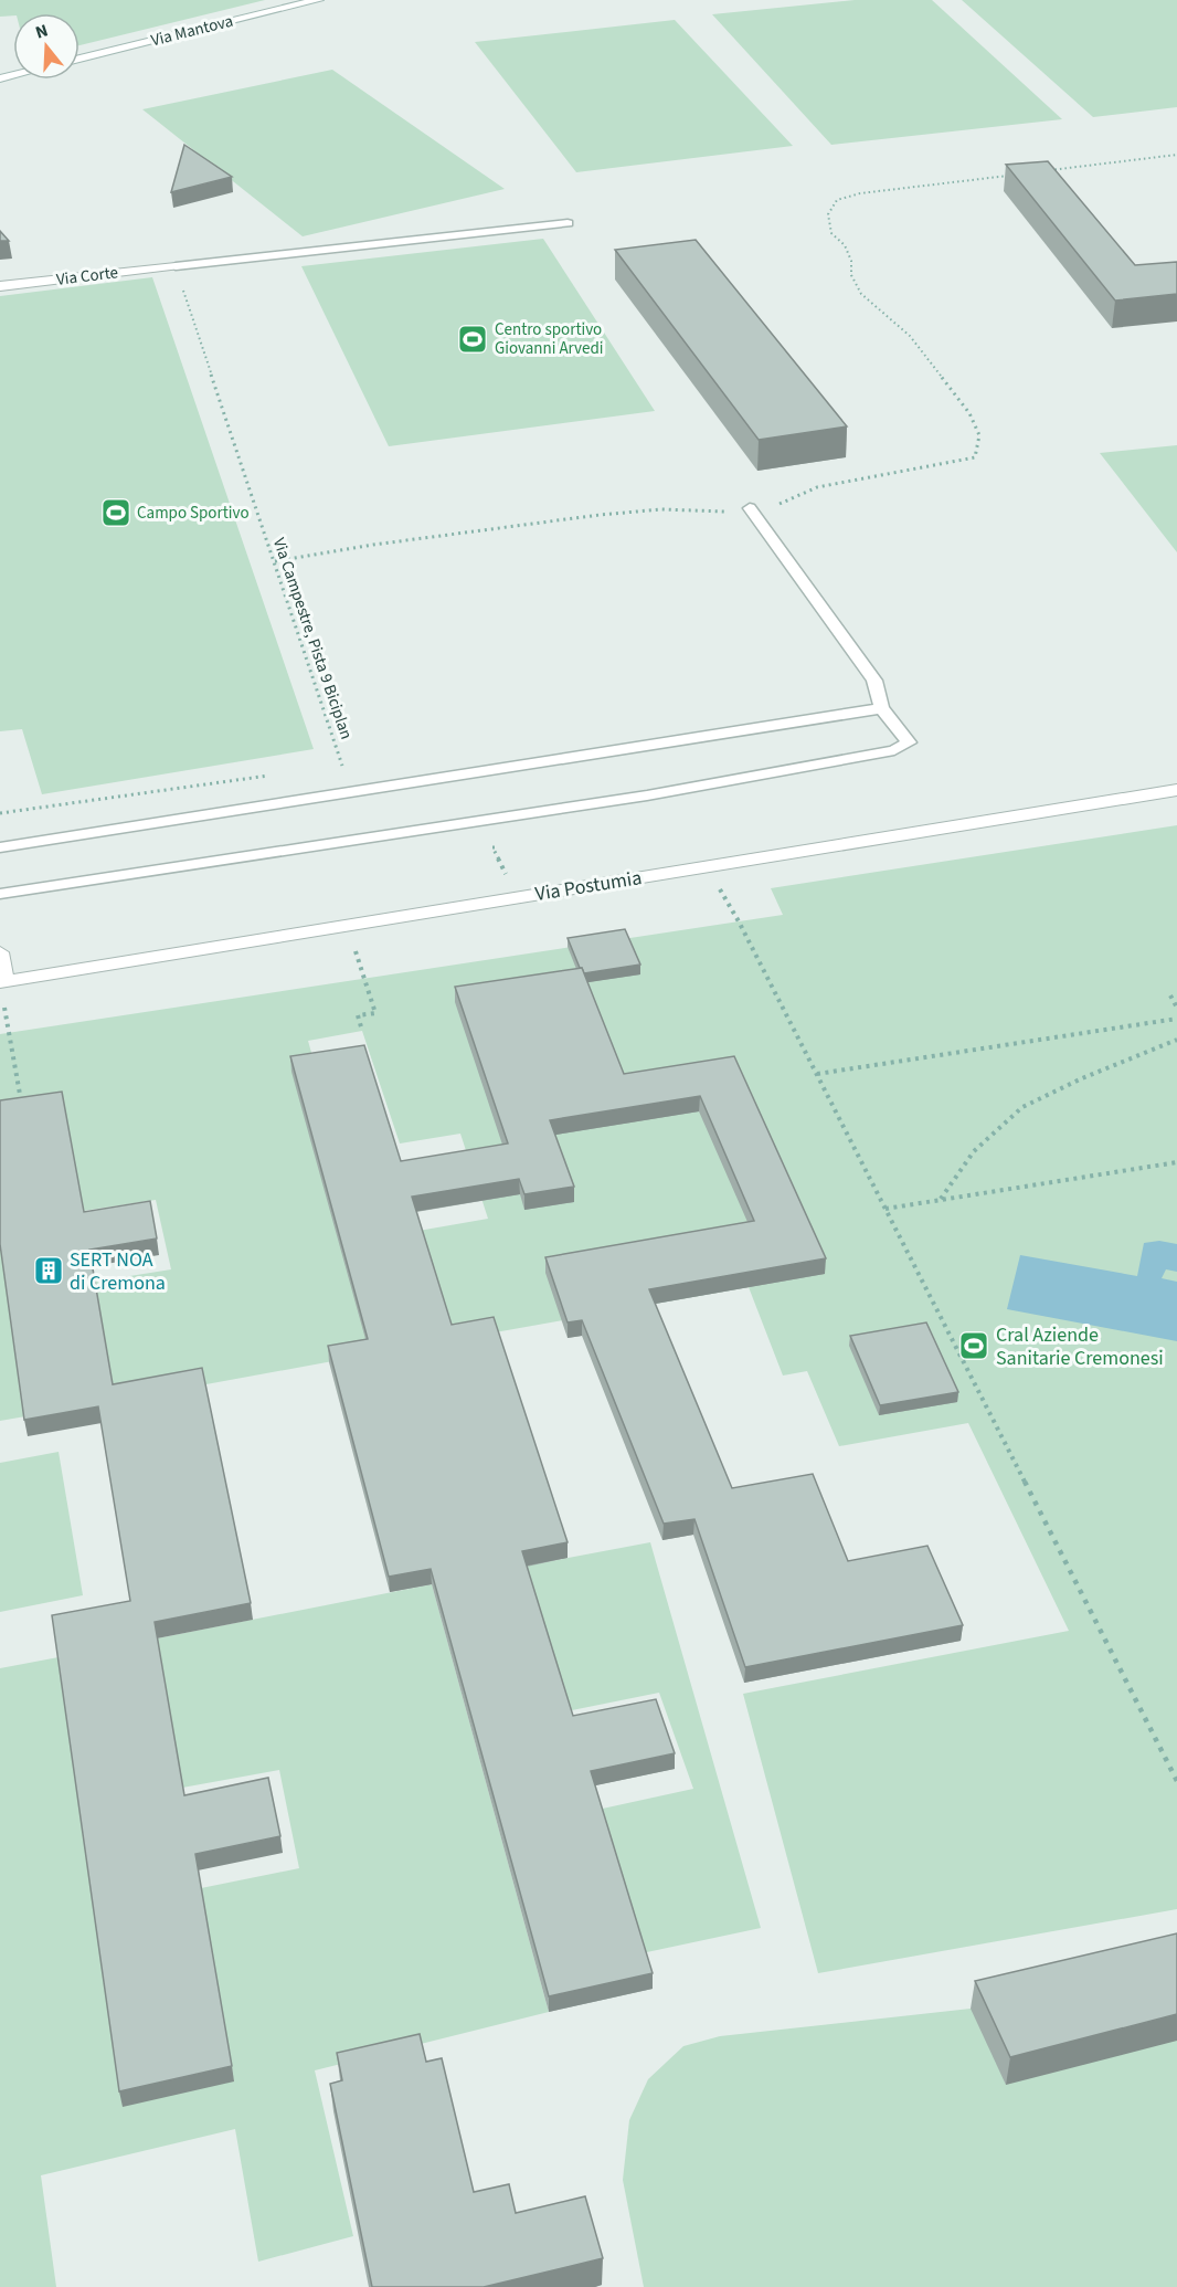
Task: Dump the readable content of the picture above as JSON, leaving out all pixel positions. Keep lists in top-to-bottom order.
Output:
{
  "streets": {
    "street": ["Via Mantova", "Via Corte", "Via Postumia"],
    "path": ["Via Campestre, Pista 9 Biciplan"]
  },
  "crossings": [
    ["Via Corte", "Via Campestre, Pista 9 Biciplan"]
  ],
  "places": {
    "sports": ["Centro sportivo Giovanni Arvedi", "Campo Sportivo", "Cral Aziende Sanitarie Cremonesi"],
    "building": ["SERT NOA di Cremona"]
  },
  "north": "top"
}
